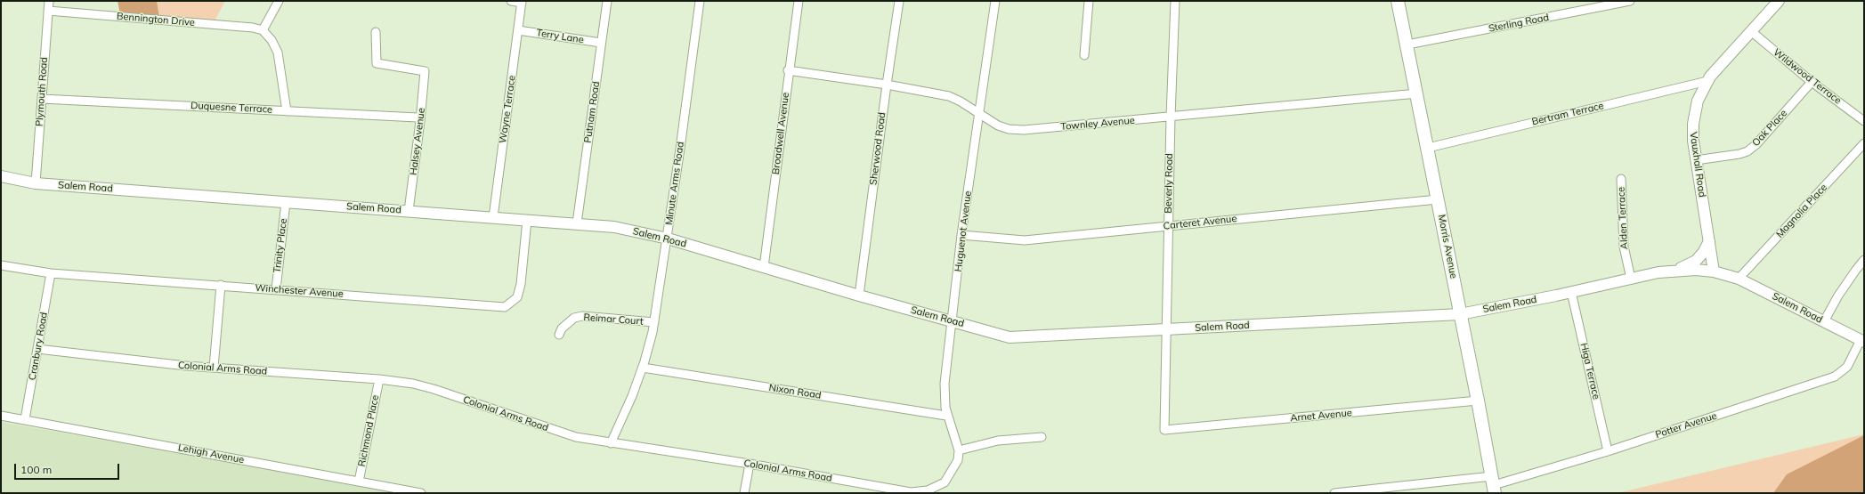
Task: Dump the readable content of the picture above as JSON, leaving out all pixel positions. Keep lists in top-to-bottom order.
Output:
{
  "streets": {
    "main road": ["Morris Avenue"],
    "street": [
      "Bennington Drive",
      "Sterling Road",
      "Terry Lane",
      "Wildwood Terrace",
      "Plymouth Road",
      "Duquesne Terrace",
      "Wayne Terrace",
      "Putnam Road",
      "Bertram Terrace",
      "Townley Avenue",
      "Oak Place",
      "Broadwell Avenue",
      "Halsey Avenue",
      "Sherwood Road",
      "Vauxhall Road",
      "Minute Arms Road",
      "Beverly Road",
      "Salem Road",
      "Magnolia Place",
      "Alden Terrace",
      "Carteret Avenue",
      "Huguenot Avenue",
      "Trinity Place",
      "Winchester Avenue",
      "Reimar Court",
      "Cranbury Road",
      "Colonial Arms Road",
      "Higa Terrace",
      "Nixon Road",
      "Arnet Avenue",
      "Potter Avenue",
      "Richmond Place",
      "Lehigh Avenue"
    ]
  },
  "crossings": [
    ["Bennington Drive", "Plymouth Road"],
    ["Sterling Road", "Morris Avenue"],
    ["Terry Lane", "Wayne Terrace"],
    ["Terry Lane", "Putnam Road"],
    ["Wildwood Terrace", "Oak Place"],
    ["Wildwood Terrace", "Vauxhall Road"],
    ["Plymouth Road", "Duquesne Terrace"],
    ["Plymouth Road", "Salem Road"],
    ["Duquesne Terrace", "Halsey Avenue"],
    ["Wayne Terrace", "Salem Road"],
    ["Putnam Road", "Salem Road"],
    ["Bertram Terrace", "Vauxhall Road"],
    ["Bertram Terrace", "Morris Avenue"],
    ["Townley Avenue", "Broadwell Avenue"],
    ["Townley Avenue", "Sherwood Road"],
    ["Townley Avenue", "Beverly Road"],
    ["Townley Avenue", "Huguenot Avenue"],
    ["Townley Avenue", "Morris Avenue"],
    ["Oak Place", "Vauxhall Road"],
    ["Broadwell Avenue", "Salem Road"],
    ["Halsey Avenue", "Salem Road"],
    ["Sherwood Road", "Salem Road"],
    ["Vauxhall Road", "Salem Road"],
    ["Minute Arms Road", "Salem Road"],
    ["Minute Arms Road", "Reimar Court"],
    ["Minute Arms Road", "Colonial Arms Road"],
    ["Minute Arms Road", "Nixon Road"],
    ["Beverly Road", "Salem Road"],
    ["Beverly Road", "Carteret Avenue"],
    ["Beverly Road", "Arnet Avenue"],
    ["Salem Road", "Magnolia Place"],
    ["Salem Road", "Alden Terrace"],
    ["Salem Road", "Huguenot Avenue"],
    ["Salem Road", "Trinity Place"],
    ["Salem Road", "Morris Avenue"],
    ["Salem Road", "Winchester Avenue"],
    ["Salem Road", "Higa Terrace"],
    ["Salem Road", "Potter Avenue"],
    ["Carteret Avenue", "Huguenot Avenue"],
    ["Carteret Avenue", "Morris Avenue"],
    ["Huguenot Avenue", "Colonial Arms Road"],
    ["Huguenot Avenue", "Nixon Road"],
    ["Trinity Place", "Winchester Avenue"],
    ["Morris Avenue", "Arnet Avenue"],
    ["Morris Avenue", "Potter Avenue"],
    ["Winchester Avenue", "Cranbury Road"],
    ["Cranbury Road", "Colonial Arms Road"],
    ["Cranbury Road", "Lehigh Avenue"],
    ["Colonial Arms Road", "Richmond Place"],
    ["Higa Terrace", "Potter Avenue"],
    ["Richmond Place", "Lehigh Avenue"]
  ],
  "scale_bar": "100 m"
}
